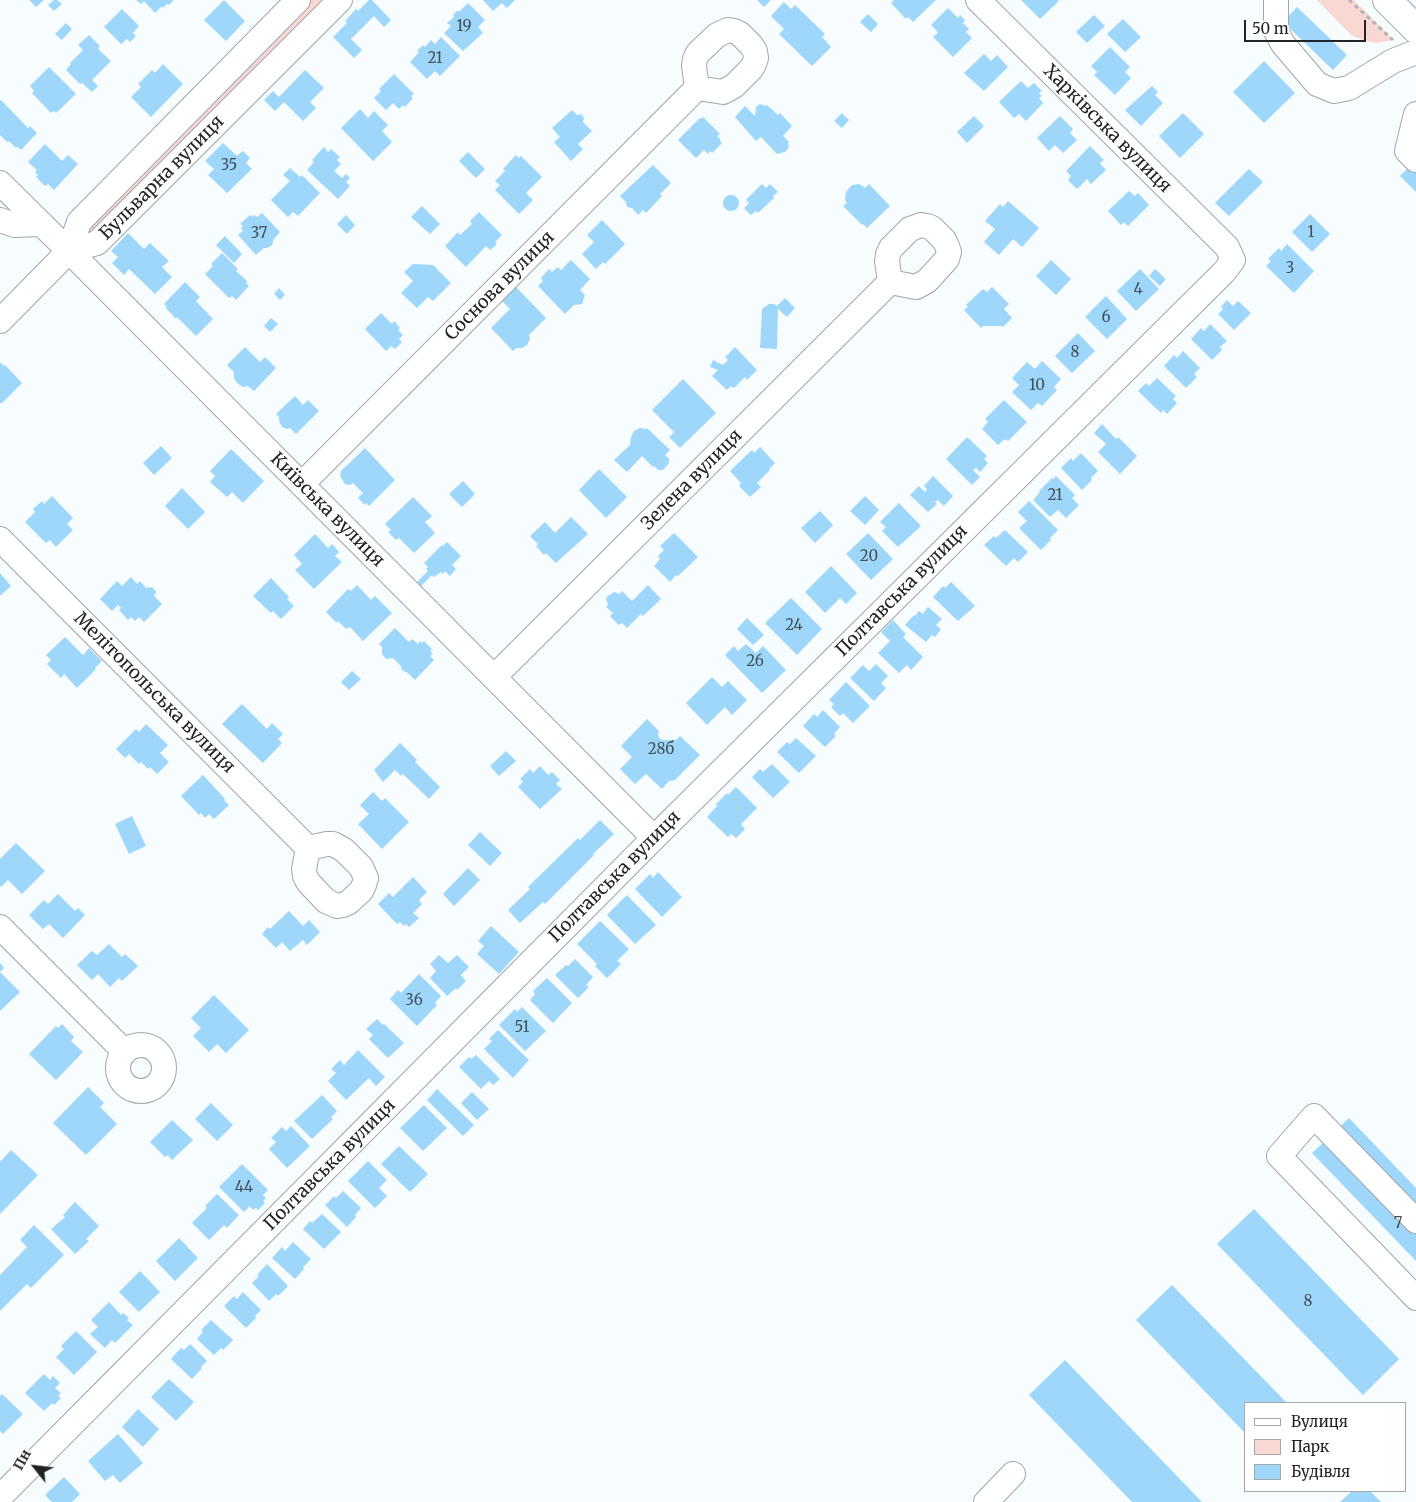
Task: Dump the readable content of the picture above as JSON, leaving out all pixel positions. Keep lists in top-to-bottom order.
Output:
{
  "streets": {
    "street": [
      "Харківська вулиця",
      "Бульварна вулиця",
      "Соснова вулиця",
      "Зелена вулиця",
      "Київська вулиця",
      "Полтавська вулиця",
      "Мелітопольська вулиця"
    ]
  },
  "crossings": [
    ["Харківська вулиця", "Полтавська вулиця"],
    ["Бульварна вулиця", "Київська вулиця"],
    ["Соснова вулиця", "Київська вулиця"],
    ["Зелена вулиця", "Київська вулиця"],
    ["Київська вулиця", "Полтавська вулиця"]
  ],
  "house_numbers": [
    "19",
    "21",
    "35",
    "1",
    "37",
    "3",
    "4",
    "6",
    "8",
    "10",
    "21",
    "20",
    "24",
    "26",
    "28б",
    "36",
    "51",
    "44",
    "7",
    "8"
  ],
  "legend": ["Вулиця", "Парк", "Будівля"],
  "scale_bar": "50 m",
  "north": "top left"
}
